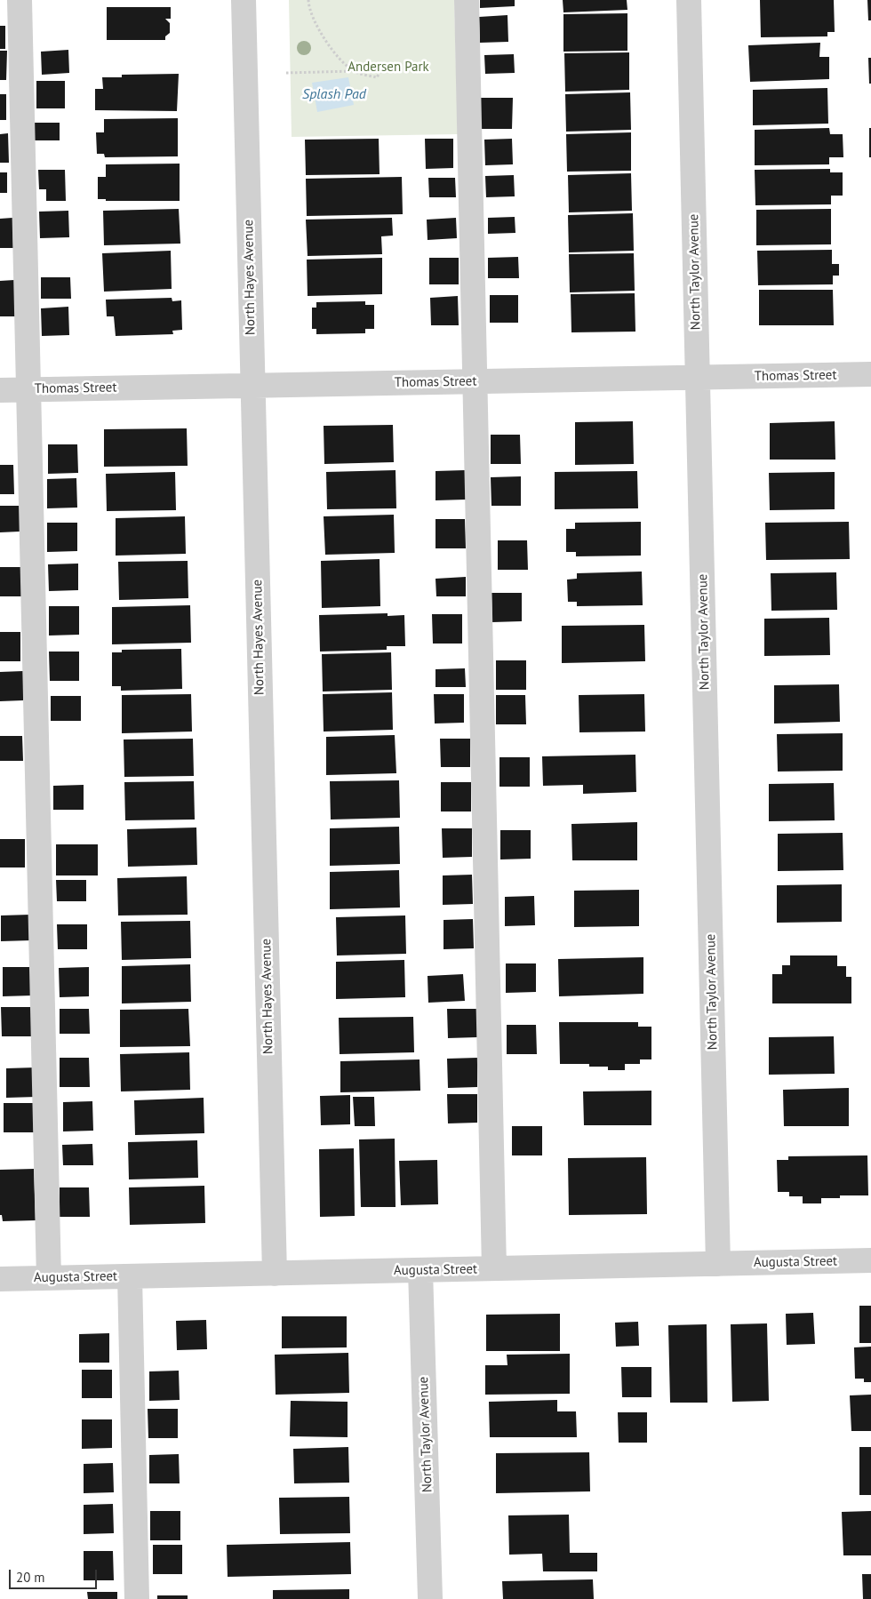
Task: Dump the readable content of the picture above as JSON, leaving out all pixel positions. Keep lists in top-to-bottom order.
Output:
{
  "streets": {
    "street": [
      "North Taylor Avenue",
      "North Hayes Avenue",
      "Thomas Street",
      "Augusta Street"
    ]
  },
  "crossings": [
    ["North Taylor Avenue", "Thomas Street"],
    ["North Taylor Avenue", "Augusta Street"],
    ["North Hayes Avenue", "Thomas Street"],
    ["North Hayes Avenue", "Augusta Street"]
  ],
  "water": ["Splash Pad"],
  "parks": ["Andersen Park"],
  "scale_bar": "20 m"
}
